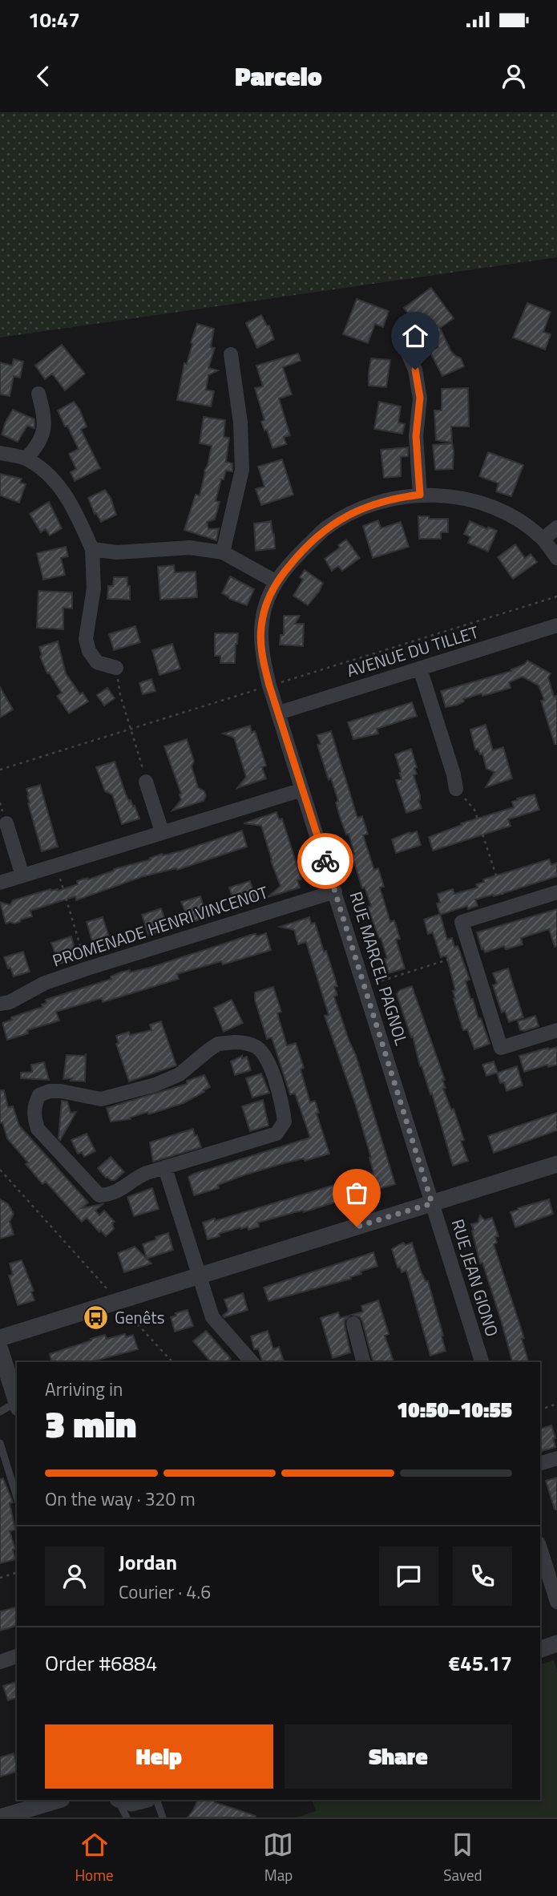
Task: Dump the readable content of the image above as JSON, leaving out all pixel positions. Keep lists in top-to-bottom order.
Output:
{
  "streets": {
    "street": [
      "AVENUE DU TILLET",
      "PROMENADE HENRI VINCENOT",
      "RUE MARCEL PAGNOL",
      "RUE JEAN GIONO"
    ]
  },
  "crossings": [
    ["AVENUE DU TILLET", "RUE MARCEL PAGNOL"],
    ["PROMENADE HENRI VINCENOT", "RUE MARCEL PAGNOL"],
    ["RUE MARCEL PAGNOL", "RUE JEAN GIONO"]
  ],
  "places": {
    "bus stop": ["Genêts"]
  },
  "page": {
    "status": "10:47",
    "header": "Parcelo",
    "heading": ["3 min", "Arriving in", "10:50–10:55"],
    "panel": [
      "Jordan",
      "Courier · 4.6",
      "Order #6884",
      "€45.17"
    ],
    "bar": "On the way · 320 m",
    "buttons": ["Help", "Share"],
    "tabs": ["Home", "Map", "Saved"]
  }
}
